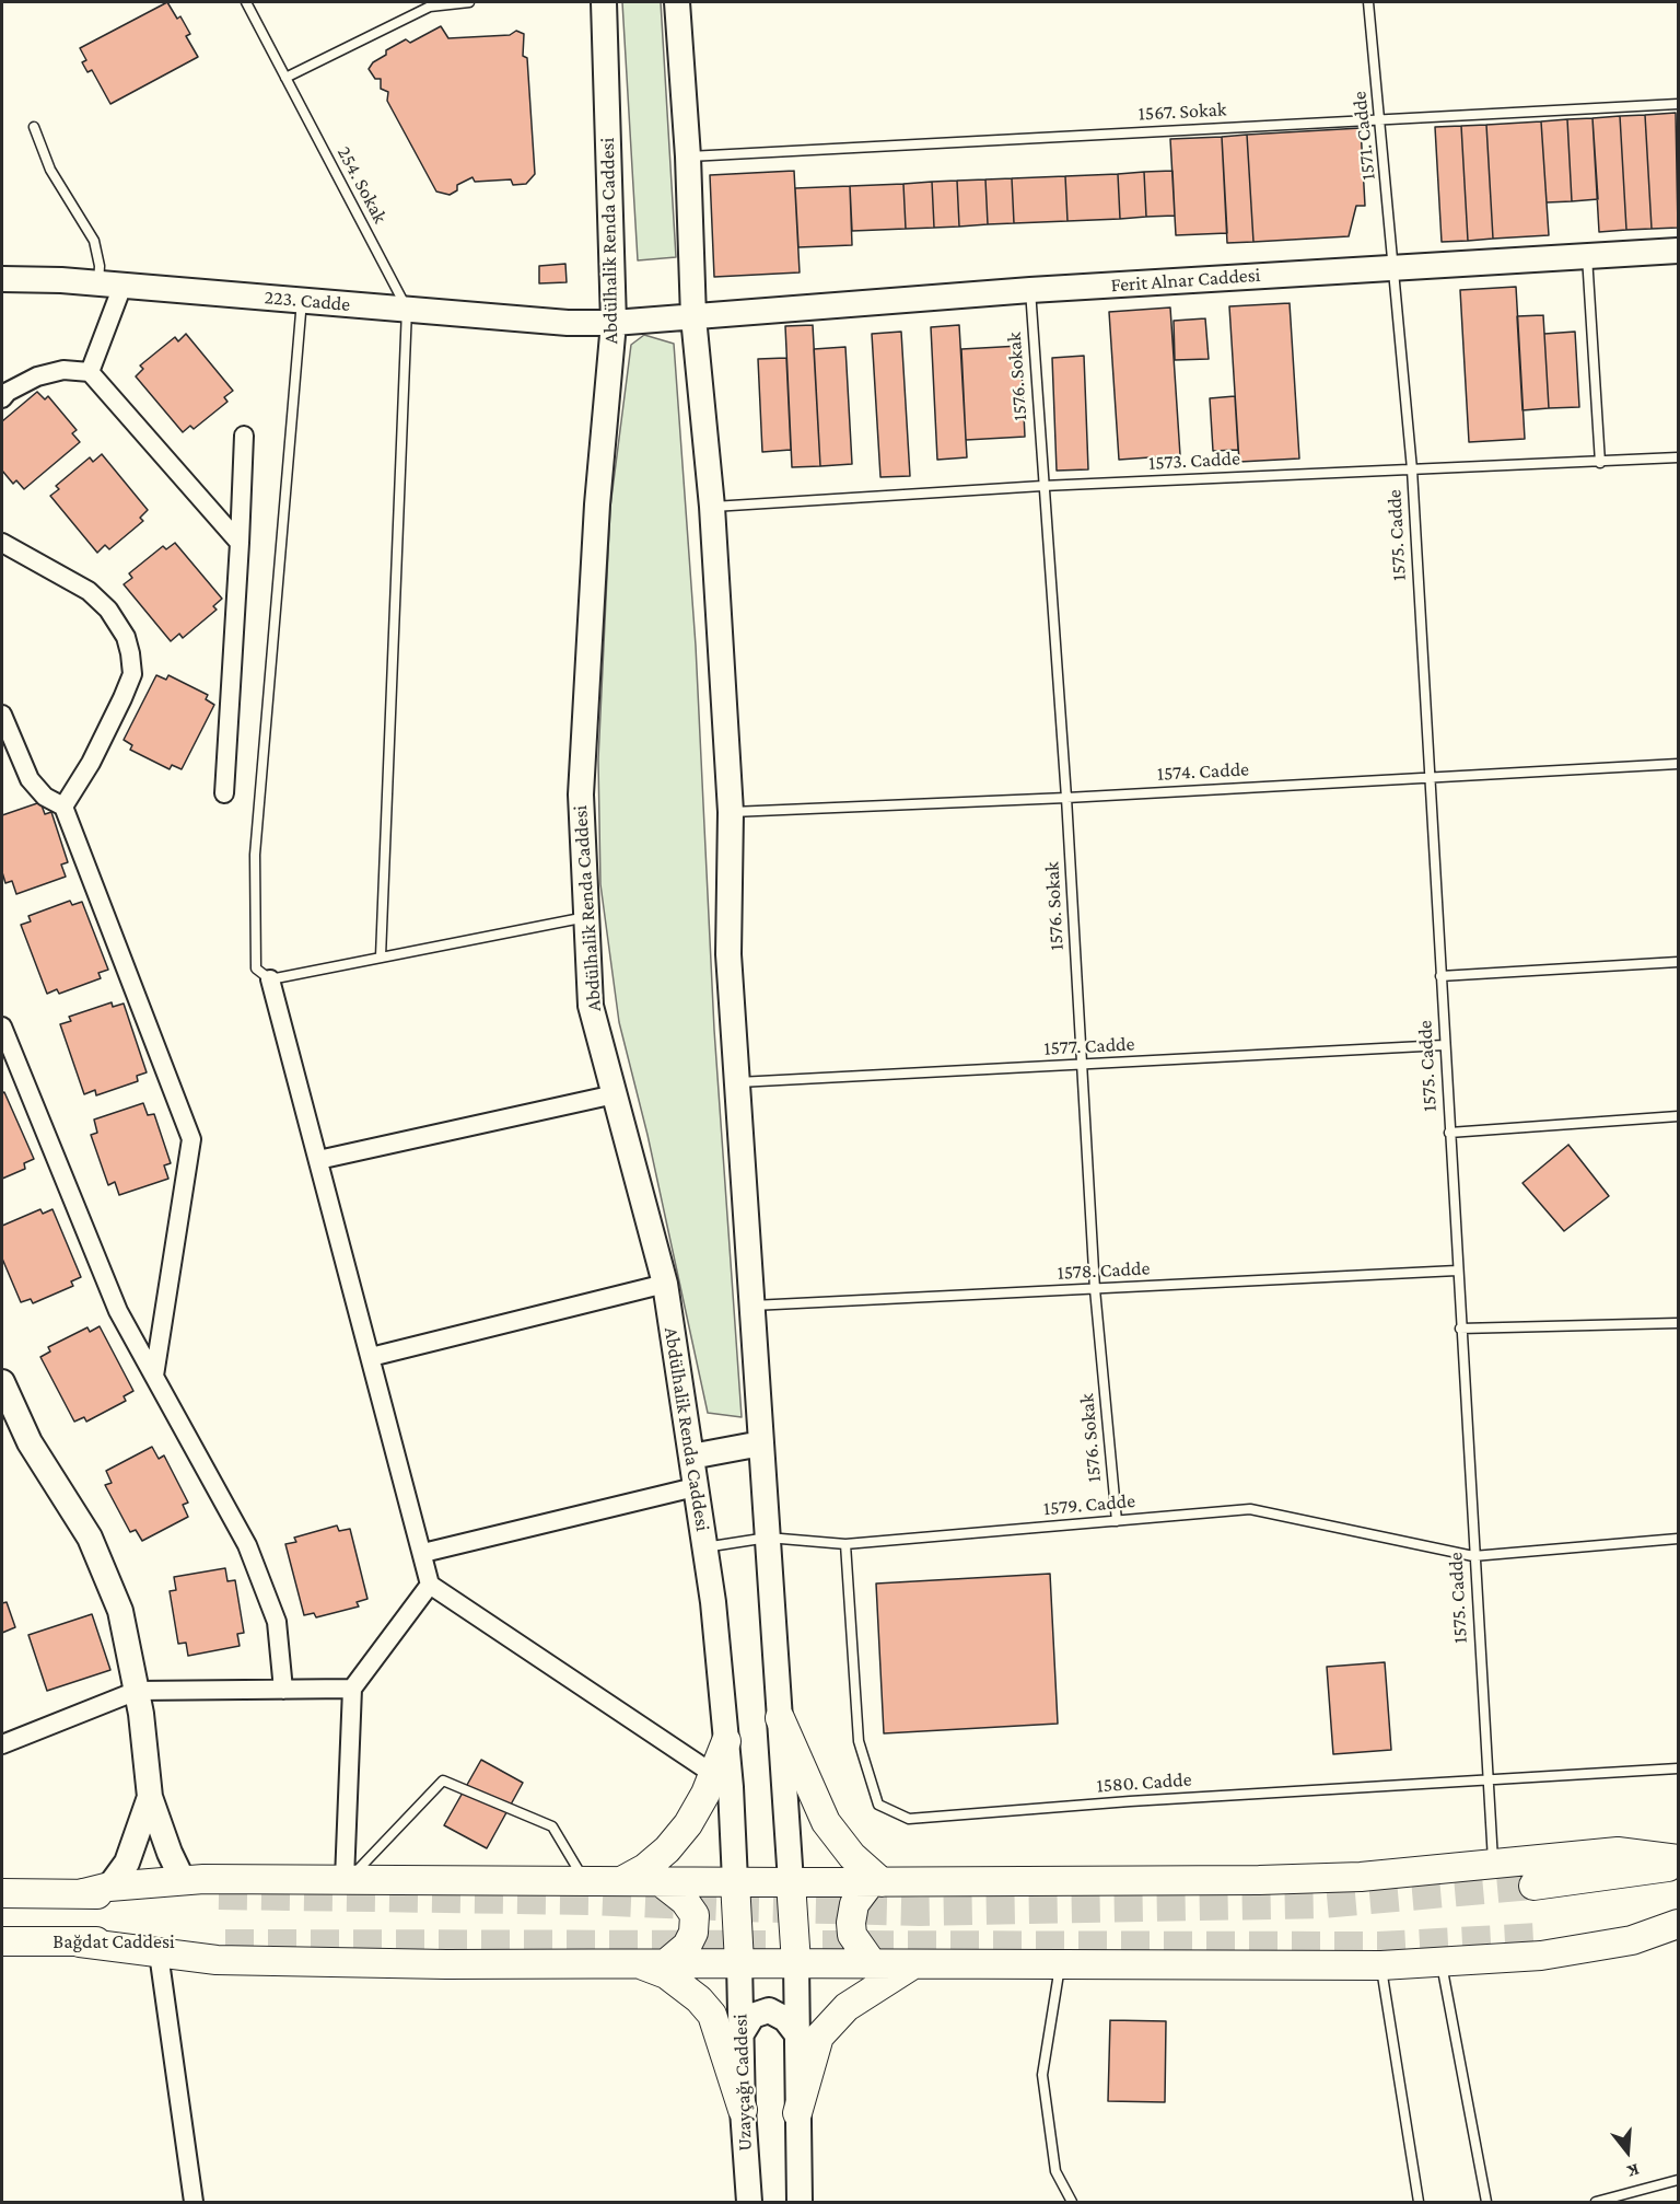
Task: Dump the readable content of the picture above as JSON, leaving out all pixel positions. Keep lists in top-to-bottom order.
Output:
{
  "streets": {
    "main road": [
      "Abdülhalik Renda Caddesi",
      "Ferit Alnar Caddesi",
      "223. Cadde",
      "Bağdat Caddesi",
      "Uzayçağı Caddesi"
    ],
    "lane": [
      "1567. Sokak",
      "1571. Cadde",
      "254. Sokak",
      "1576. Sokak",
      "1573. Cadde",
      "1575. Cadde",
      "1574. Cadde",
      "1577. Cadde",
      "1578. Cadde",
      "1579. Cadde",
      "1580. Cadde"
    ]
  },
  "crossings": [
    ["1567. Sokak", "1571. Cadde"],
    ["1571. Cadde", "Ferit Alnar Caddesi"],
    ["1571. Cadde", "1575. Cadde"],
    ["254. Sokak", "223. Cadde"],
    ["Abdülhalik Renda Caddesi", "Ferit Alnar Caddesi"],
    ["Abdülhalik Renda Caddesi", "223. Cadde"],
    ["Abdülhalik Renda Caddesi", "1579. Cadde"],
    ["Ferit Alnar Caddesi", "223. Cadde"],
    ["Ferit Alnar Caddesi", "1576. Sokak"],
    ["Ferit Alnar Caddesi", "1575. Cadde"],
    ["1576. Sokak", "1573. Cadde"],
    ["1576. Sokak", "1574. Cadde"],
    ["1576. Sokak", "1577. Cadde"],
    ["1576. Sokak", "1578. Cadde"],
    ["1576. Sokak", "1579. Cadde"],
    ["1573. Cadde", "1575. Cadde"],
    ["1575. Cadde", "1574. Cadde"],
    ["1575. Cadde", "1577. Cadde"],
    ["1575. Cadde", "1578. Cadde"],
    ["1575. Cadde", "1579. Cadde"],
    ["1575. Cadde", "1580. Cadde"],
    ["1579. Cadde", "1580. Cadde"]
  ],
  "north": "bottom"
}
